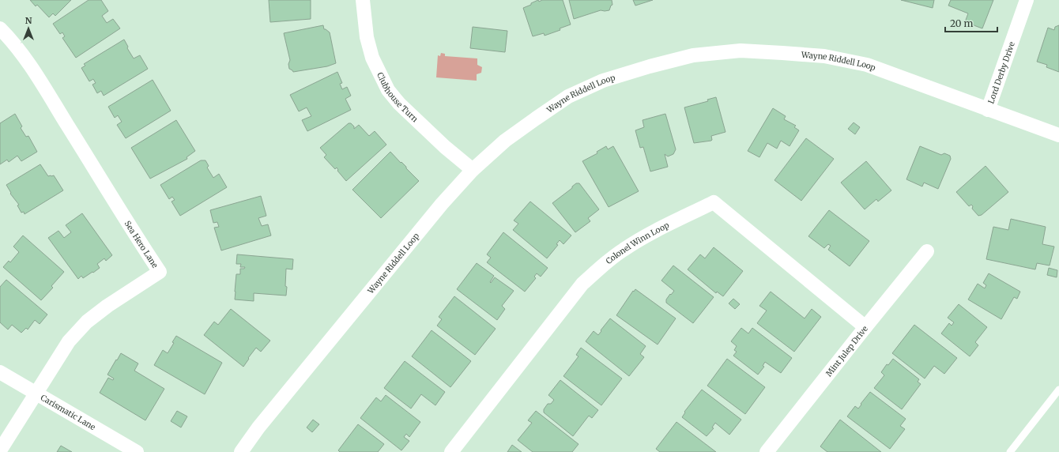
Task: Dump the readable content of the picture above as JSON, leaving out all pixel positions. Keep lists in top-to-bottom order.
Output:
{
  "streets": {
    "street": [
      "Wayne Riddell Loop",
      "Lord Derby Drive",
      "Clubhouse Turn",
      "Colonel Winn Loop",
      "Sea Hero Lane",
      "Mint Julep Drive",
      "Carismatic Lane"
    ]
  },
  "crossings": [
    ["Wayne Riddell Loop", "Lord Derby Drive"],
    ["Wayne Riddell Loop", "Clubhouse Turn"],
    ["Colonel Winn Loop", "Mint Julep Drive"],
    ["Sea Hero Lane", "Carismatic Lane"]
  ],
  "scale_bar": "20 m",
  "north": "top"
}
